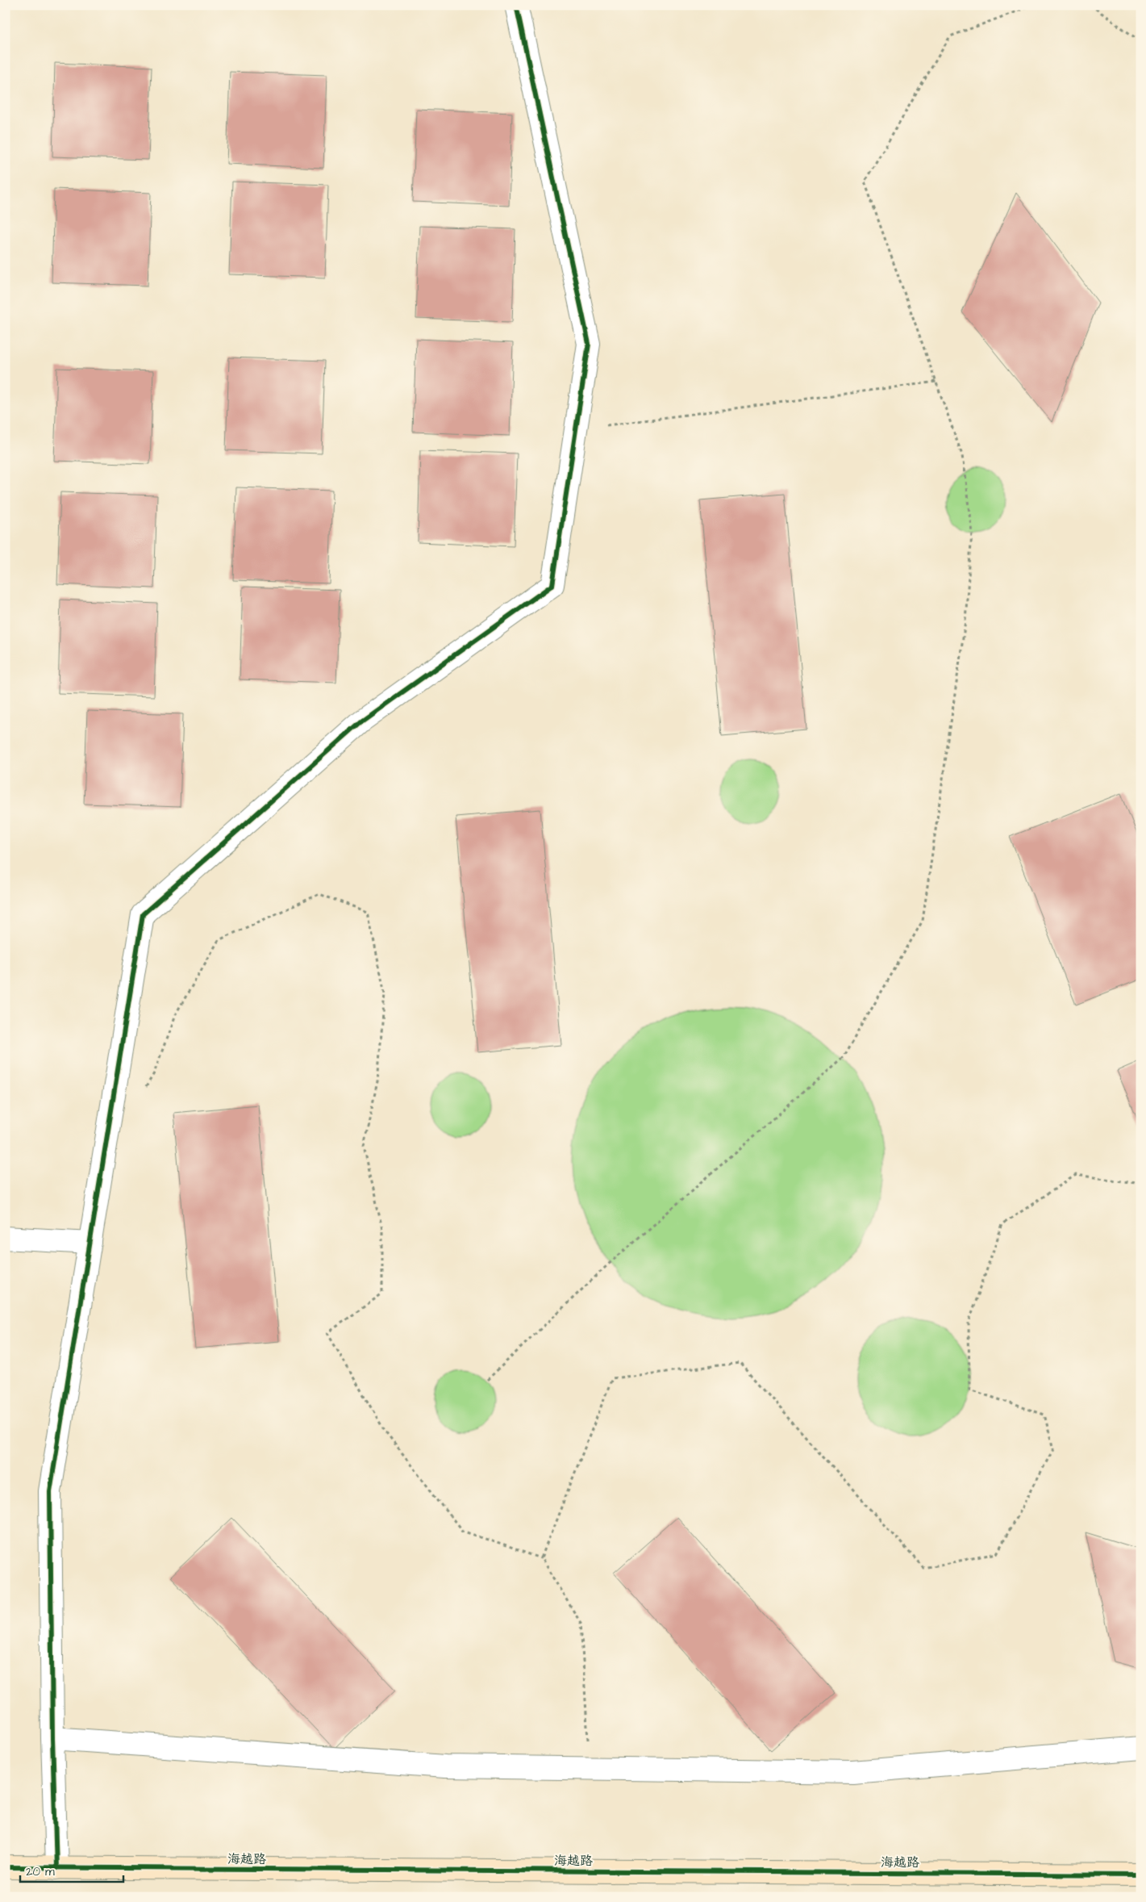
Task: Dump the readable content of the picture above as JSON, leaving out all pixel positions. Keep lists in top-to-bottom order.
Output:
{
  "streets": {
    "street": ["海越路"]
  },
  "scale_bar": "20 m"
}
